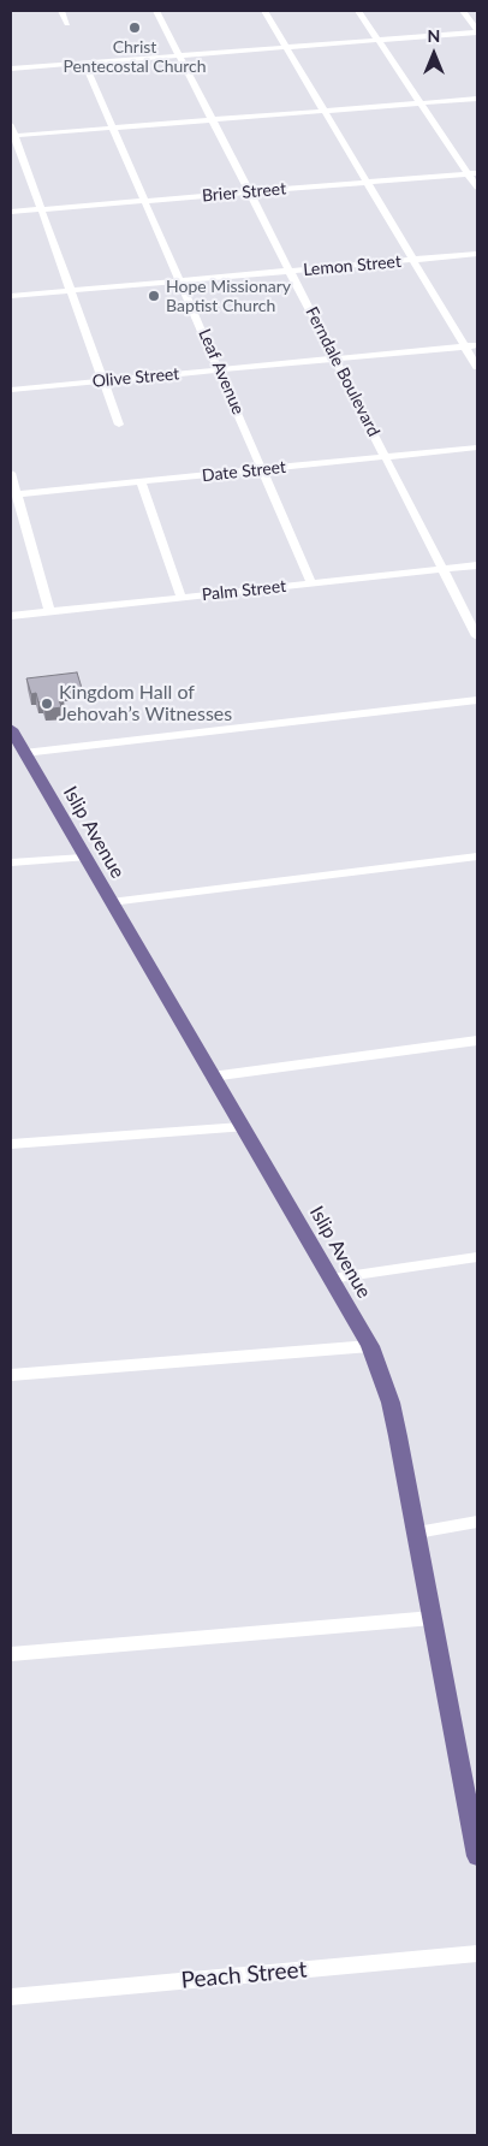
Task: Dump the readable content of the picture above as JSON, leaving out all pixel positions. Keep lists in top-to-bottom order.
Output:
{
  "streets": {
    "main road": ["Islip Avenue"],
    "street": [
      "Brier Street",
      "Lemon Street",
      "Leaf Avenue",
      "Ferndale Boulevard",
      "Olive Street",
      "Date Street",
      "Palm Street",
      "Peach Street"
    ]
  },
  "crossings": [
    ["Brier Street", "Leaf Avenue"],
    ["Brier Street", "Ferndale Boulevard"],
    ["Lemon Street", "Leaf Avenue"],
    ["Lemon Street", "Ferndale Boulevard"],
    ["Leaf Avenue", "Olive Street"],
    ["Leaf Avenue", "Date Street"],
    ["Leaf Avenue", "Palm Street"],
    ["Ferndale Boulevard", "Olive Street"],
    ["Ferndale Boulevard", "Date Street"],
    ["Ferndale Boulevard", "Palm Street"]
  ],
  "places": ["Christ Pentecostal Church", "Hope Missionary Baptist Church", "Kingdom Hall of Jehovah’s Witnesses"],
  "north": "top"
}
